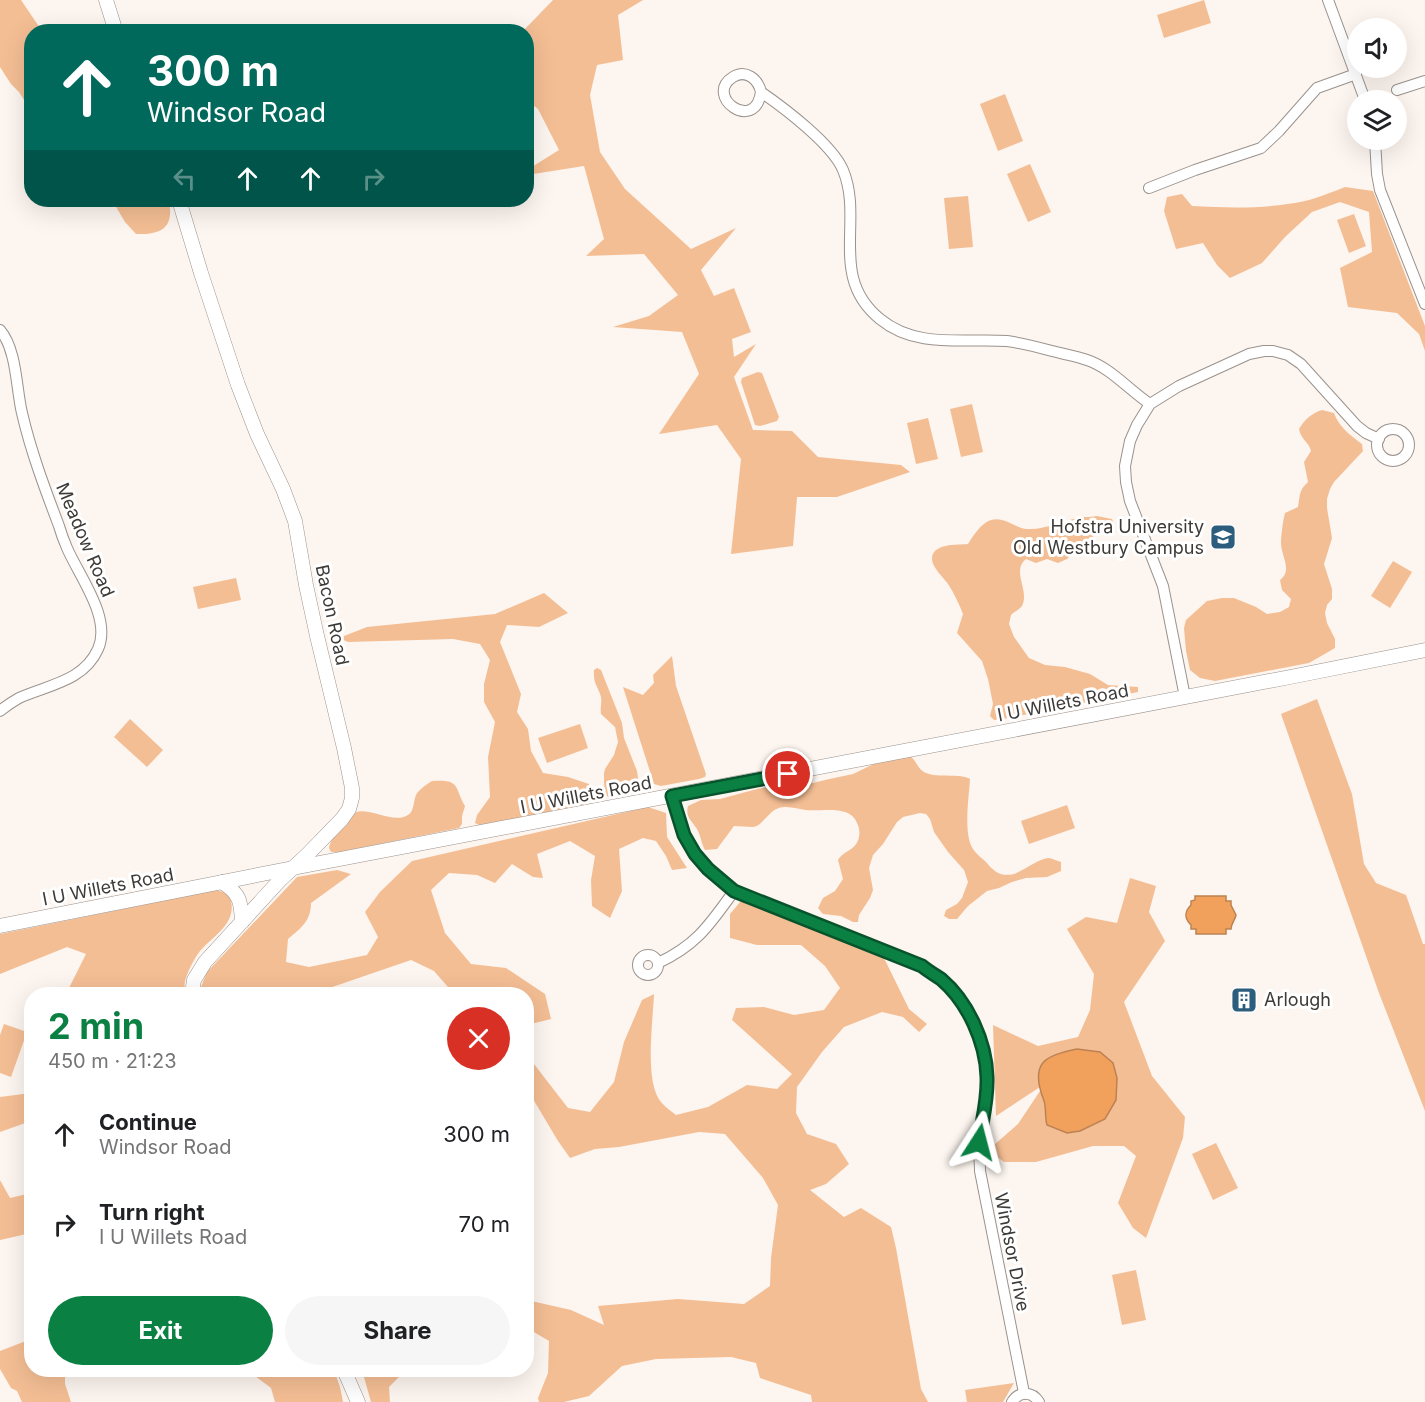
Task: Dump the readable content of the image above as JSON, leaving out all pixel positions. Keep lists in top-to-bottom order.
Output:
{
  "streets": {
    "street": [
      "Meadow Road",
      "Bacon Road",
      "I U Willets Road",
      "Windsor Drive"
    ]
  },
  "crossings": [
    ["Bacon Road", "I U Willets Road"],
    ["I U Willets Road", "Windsor Drive"]
  ],
  "places": {
    "school or university": ["Hofstra University Old Westbury Campus"],
    "building": ["Arlough"]
  },
  "page": {
    "turn": ["300 m", "Windsor Road"],
    "heading": ["2 min", "450 m · 21:23"],
    "list": [
      {
        "name": "Continue",
        "note": "Windsor Road",
        "value": "300 m"
      },
      {
        "name": "Turn right",
        "note": "I U Willets Road",
        "value": "70 m"
      }
    ],
    "buttons": ["Exit", "Share"]
  }
}
